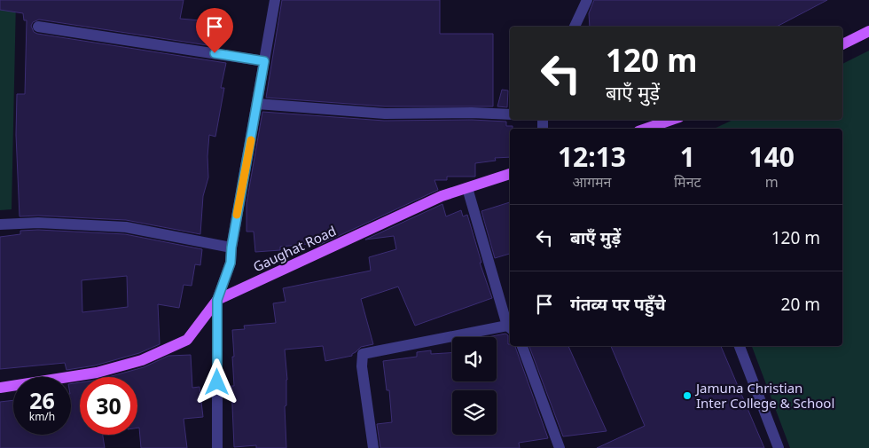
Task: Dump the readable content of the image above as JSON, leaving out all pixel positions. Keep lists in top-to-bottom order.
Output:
{
  "streets": {
    "main road": ["Gaughat Road"]
  },
  "places": ["Jamuna Christian Inter College & School"],
  "page": {
    "turn": ["120 m", "बाएँ मुड़ें"],
    "eta": [
      "12:13",
      "आगमन",
      "1",
      "मिनट",
      "140",
      "m"
    ],
    "list": [
      {
        "name": "बाएँ मुड़ें",
        "value": "120 m"
      },
      {
        "name": "गंतव्य पर पहुँचे",
        "value": "20 m"
      }
    ],
    "speed": "26 km/h",
    "limit": "30"
  }
}
